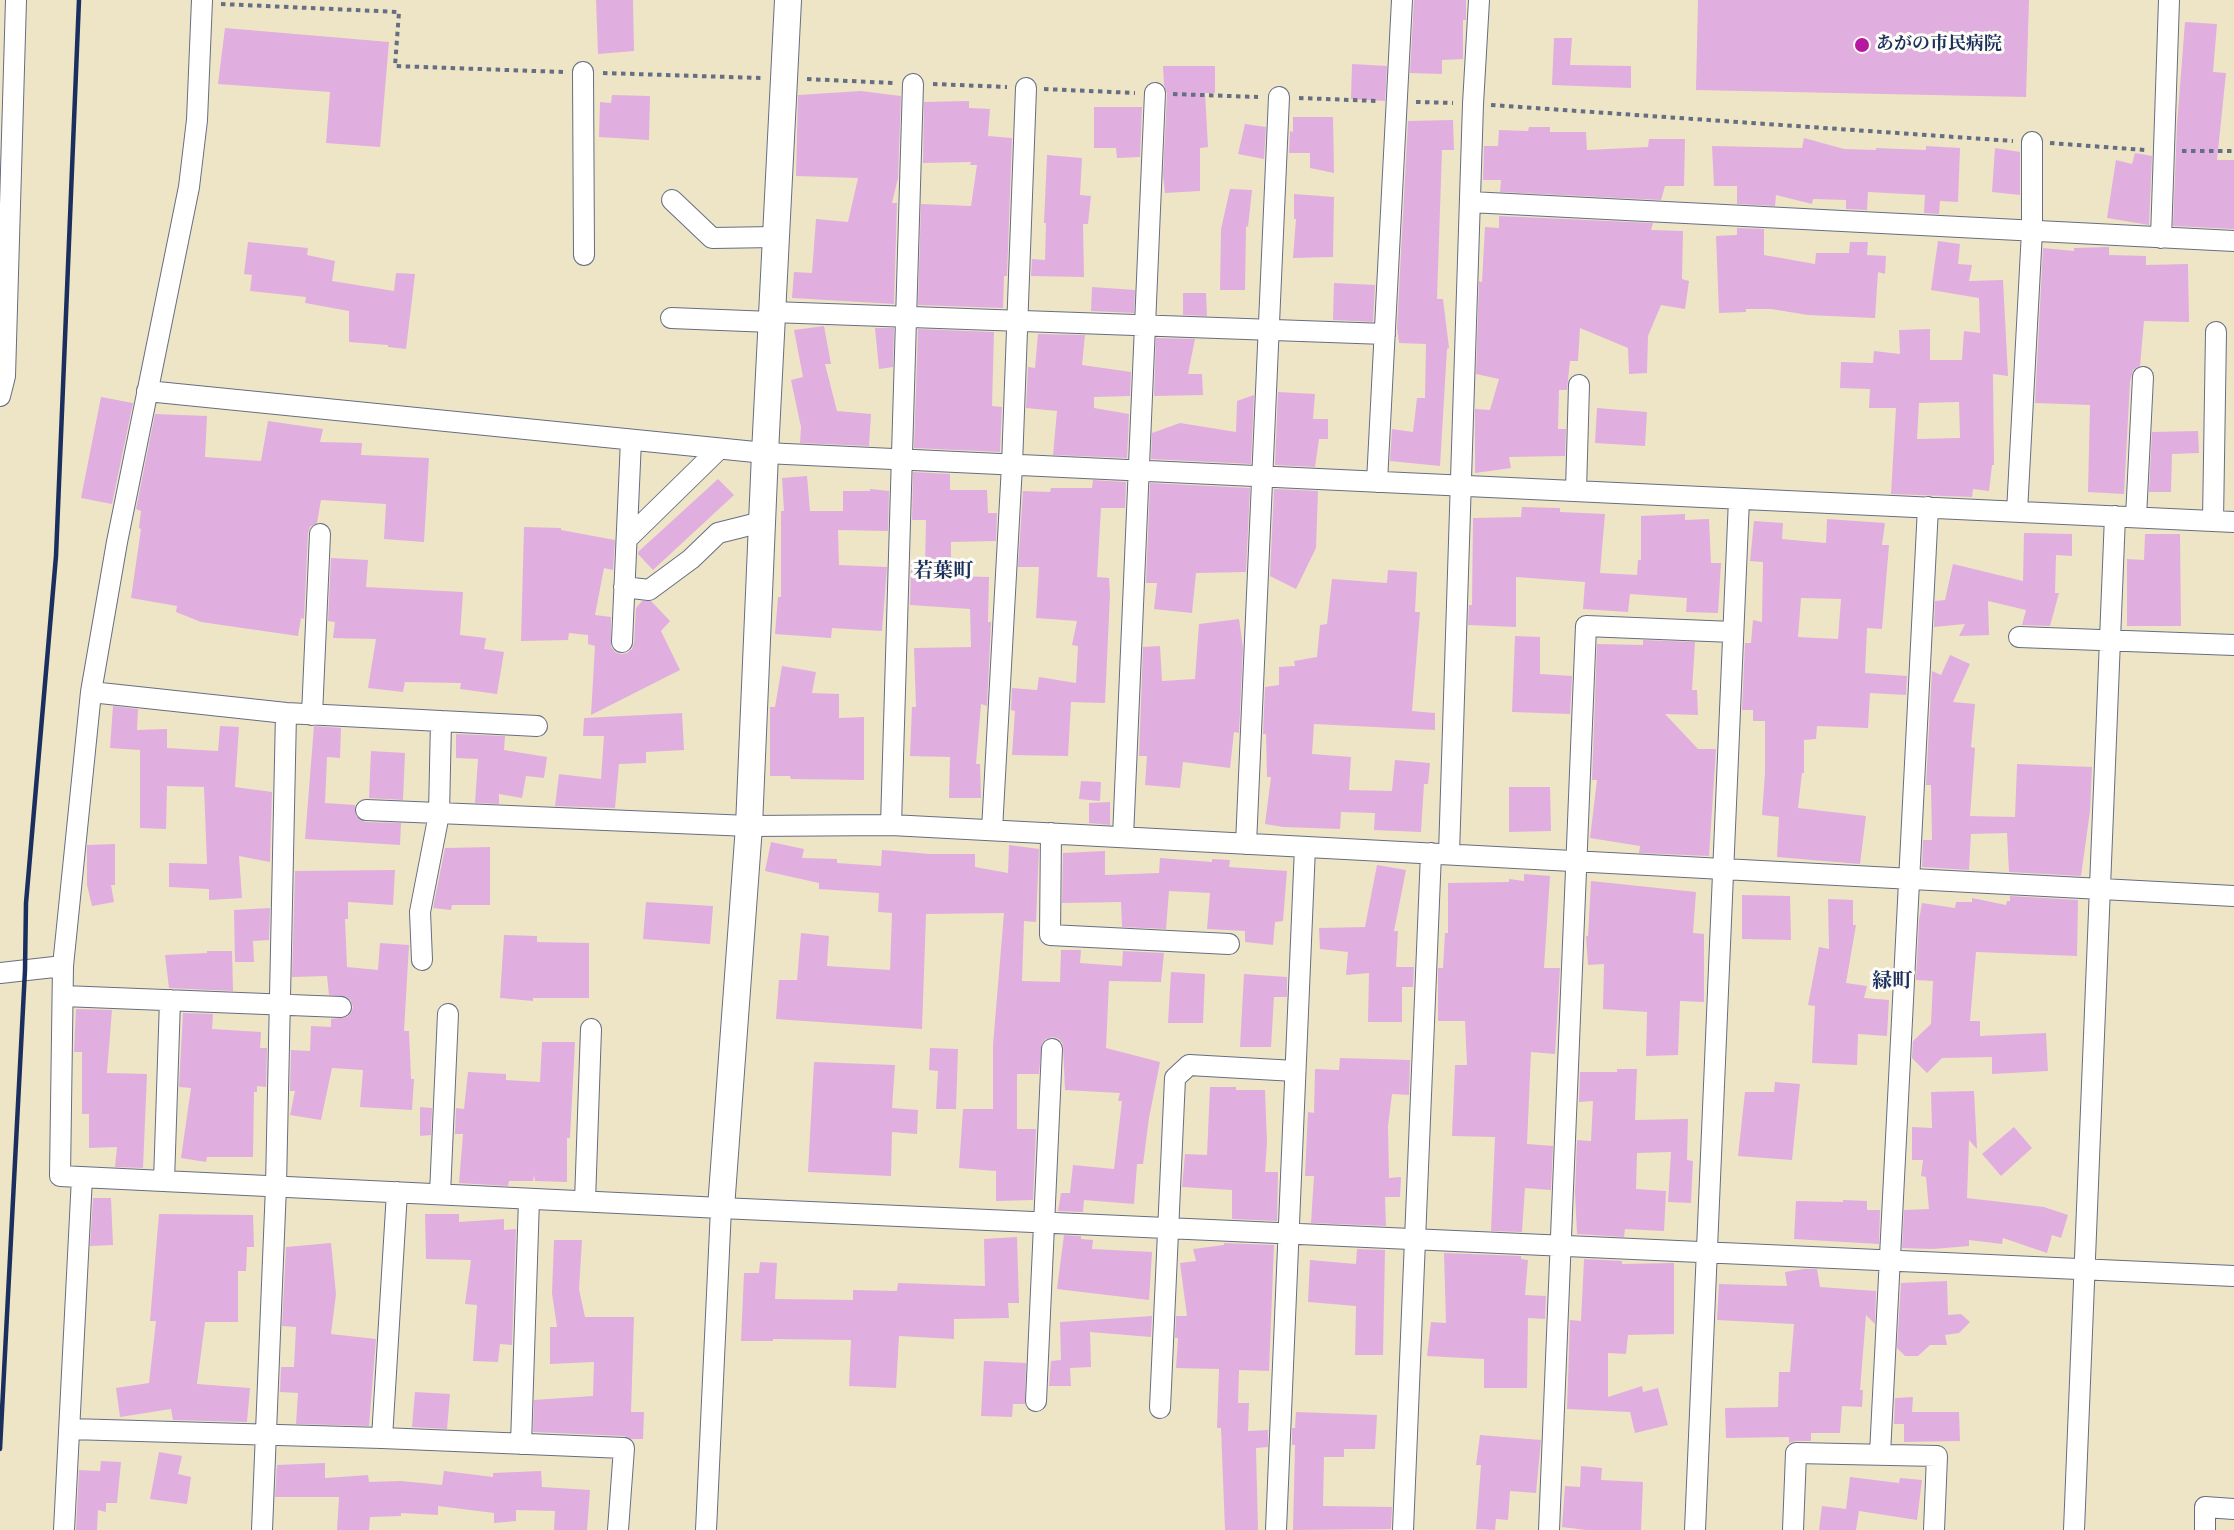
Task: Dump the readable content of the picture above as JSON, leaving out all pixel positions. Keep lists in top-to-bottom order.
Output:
{
  "districts": ["若葉町", "緑町"],
  "places": ["あがの市民病院"]
}
